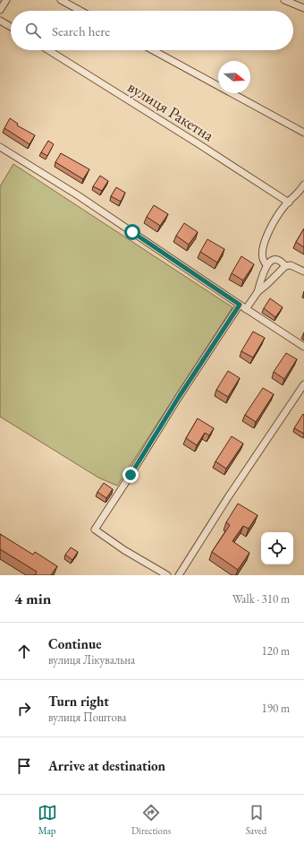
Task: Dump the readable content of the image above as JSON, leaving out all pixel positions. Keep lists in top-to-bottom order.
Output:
{
  "streets": {
    "street": ["вулиця Ракетна"]
  },
  "north": "right",
  "page": {
    "search": "Search here",
    "heading": ["4 min", "Walk · 310 m"],
    "list": [
      ["Continue", "вулиця Лікувальна", "120 m"],
      ["Turn right", "вулиця Поштова", "190 m"],
      "Arrive at destination"
    ],
    "nav": ["Map", "Directions", "Saved"]
  }
}
